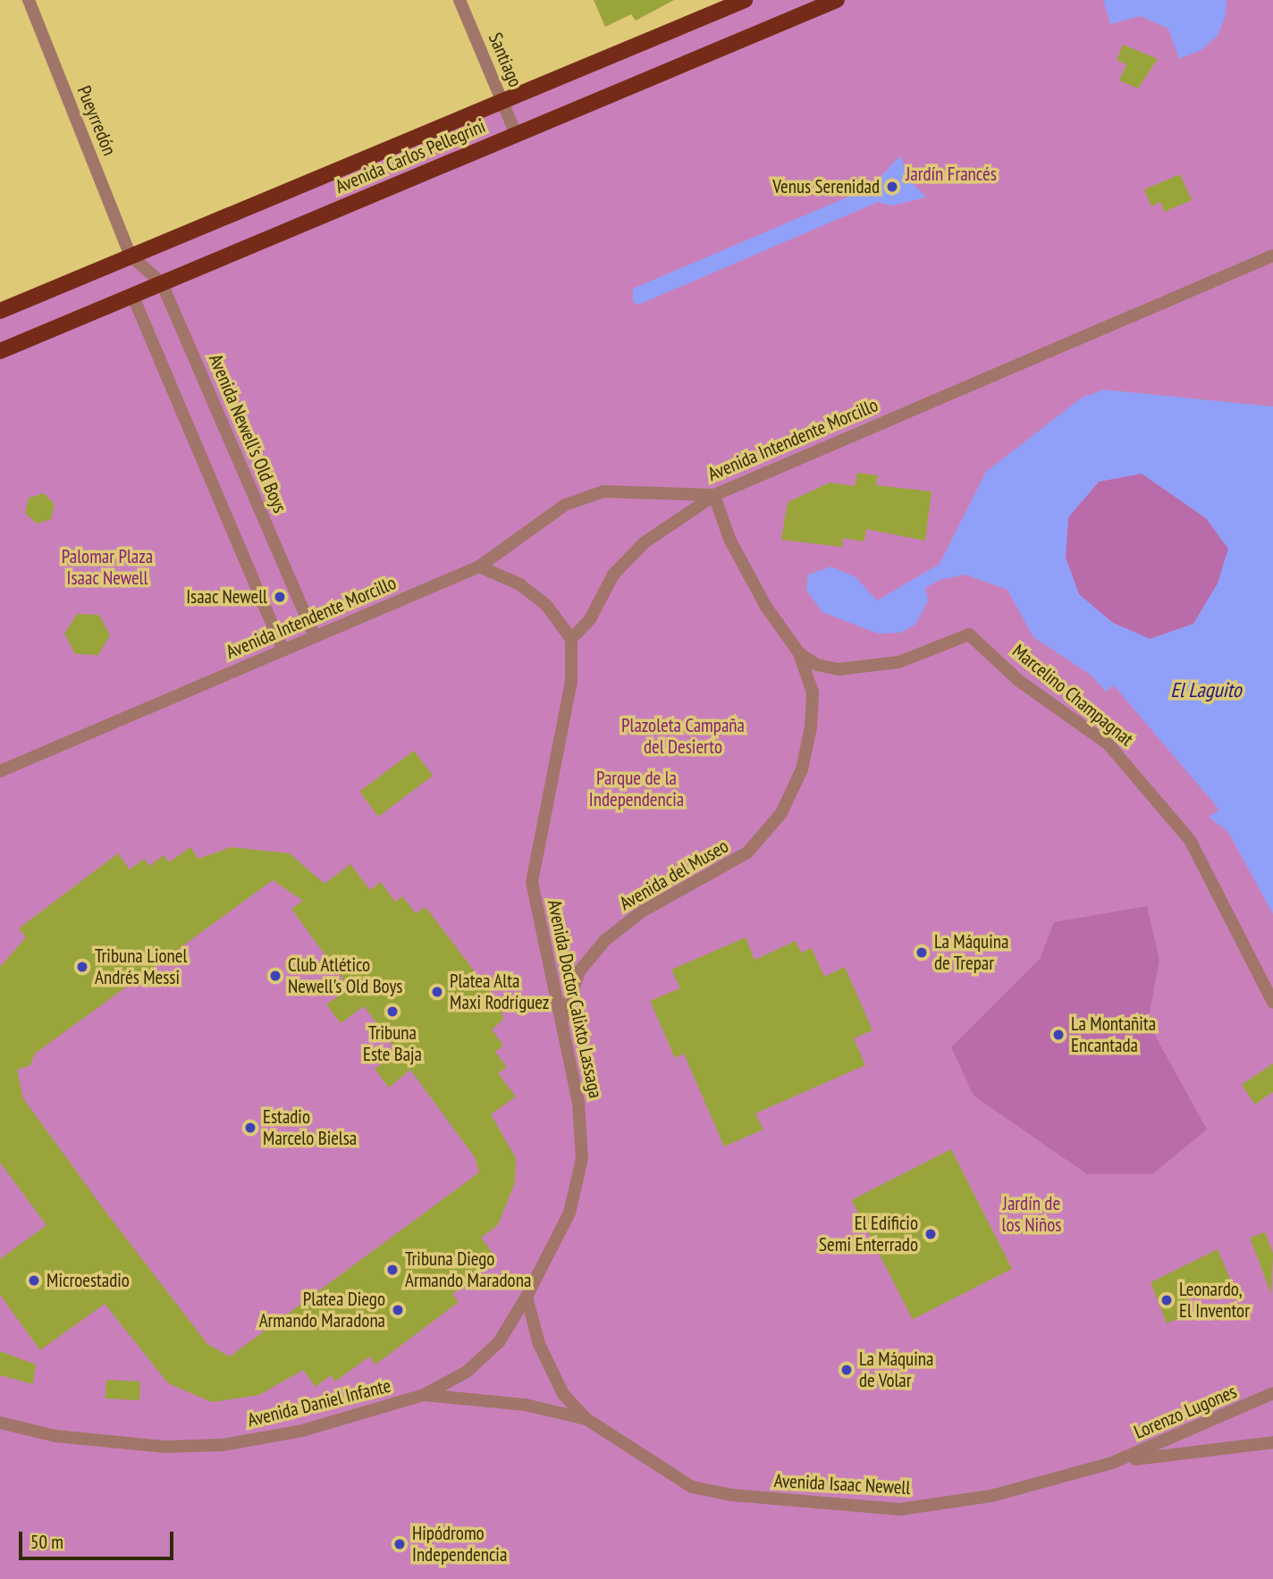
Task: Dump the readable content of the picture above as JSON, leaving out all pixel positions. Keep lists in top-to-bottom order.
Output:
{
  "streets": {
    "main road": ["Avenida Carlos Pellegrini"],
    "street": [
      "Santiago",
      "Pueyrredón",
      "Avenida Newell's Old Boys",
      "Avenida Intendente Morcillo",
      "Marcelino Champagnat",
      "Avenida del Museo",
      "Avenida Doctor Calixto Lassaga",
      "Avenida Daniel Infante",
      "Lorenzo Lugones",
      "Avenida Isaac Newell"
    ]
  },
  "crossings": [
    ["Santiago", "Avenida Carlos Pellegrini"],
    ["Pueyrredón", "Avenida Carlos Pellegrini"],
    ["Pueyrredón", "Avenida Newell's Old Boys"],
    ["Avenida Carlos Pellegrini", "Avenida Newell's Old Boys"],
    ["Avenida Newell's Old Boys", "Avenida Intendente Morcillo"],
    ["Marcelino Champagnat", "Avenida del Museo"],
    ["Avenida del Museo", "Avenida Doctor Calixto Lassaga"],
    ["Avenida Doctor Calixto Lassaga", "Avenida Daniel Infante"],
    ["Avenida Doctor Calixto Lassaga", "Avenida Isaac Newell"],
    ["Avenida Daniel Infante", "Avenida Isaac Newell"],
    ["Lorenzo Lugones", "Avenida Isaac Newell"]
  ],
  "water": ["El Laguito"],
  "parks": [
    "Jardín Francés",
    "Palomar Plaza Isaac Newell",
    "Plazoleta Campaña del Desierto",
    "Parque de la Independencia",
    "Jardín de los Niños"
  ],
  "places": [
    "Venus Serenidad",
    "Isaac Newell",
    "La Máquina de Trepar",
    "Tribuna Lionel Andrés Messi",
    "Club Atlético Newell's Old Boys",
    "Platea Alta Maxi Rodríguez",
    "Tribuna Este Baja",
    "La Montañita Encantada",
    "Estadio Marcelo Bielsa",
    "El Edificio Semi Enterrado",
    "Tribuna Diego Armando Maradona",
    "Microestadio",
    "Leonardo, El Inventor",
    "Platea Diego Armando Maradona",
    "La Máquina de Volar",
    "Hipódromo Independencia"
  ],
  "scale_bar": "50 m"
}
